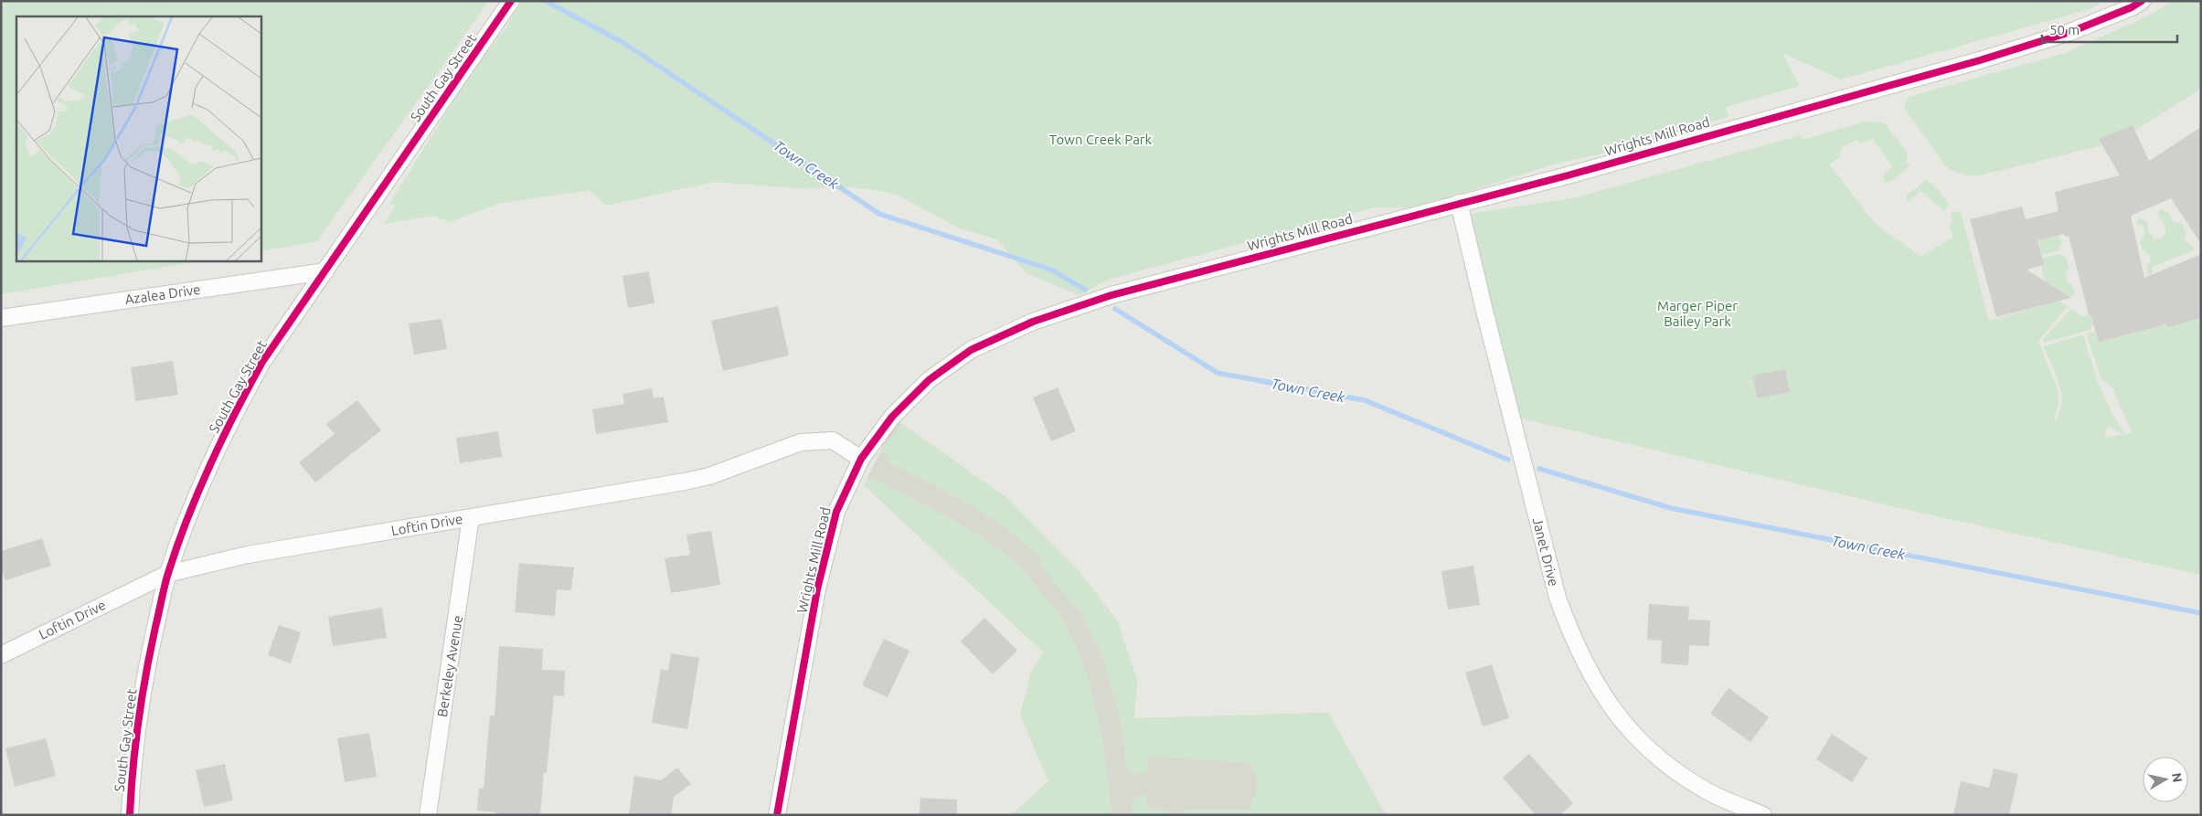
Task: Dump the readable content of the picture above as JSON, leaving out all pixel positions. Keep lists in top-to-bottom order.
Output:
{
  "streets": {
    "street": [
      "South Gay Street",
      "Wrights Mill Road",
      "Azalea Drive",
      "Loftin Drive",
      "Janet Drive",
      "Berkeley Avenue"
    ]
  },
  "crossings": [
    ["South Gay Street", "Azalea Drive"],
    ["South Gay Street", "Loftin Drive"],
    ["Wrights Mill Road", "Loftin Drive"],
    ["Wrights Mill Road", "Janet Drive"],
    ["Loftin Drive", "Berkeley Avenue"]
  ],
  "water": ["Town Creek"],
  "parks": ["Town Creek Park", "Marger Piper Bailey Park"],
  "scale_bar": "50 m",
  "north": "right"
}
